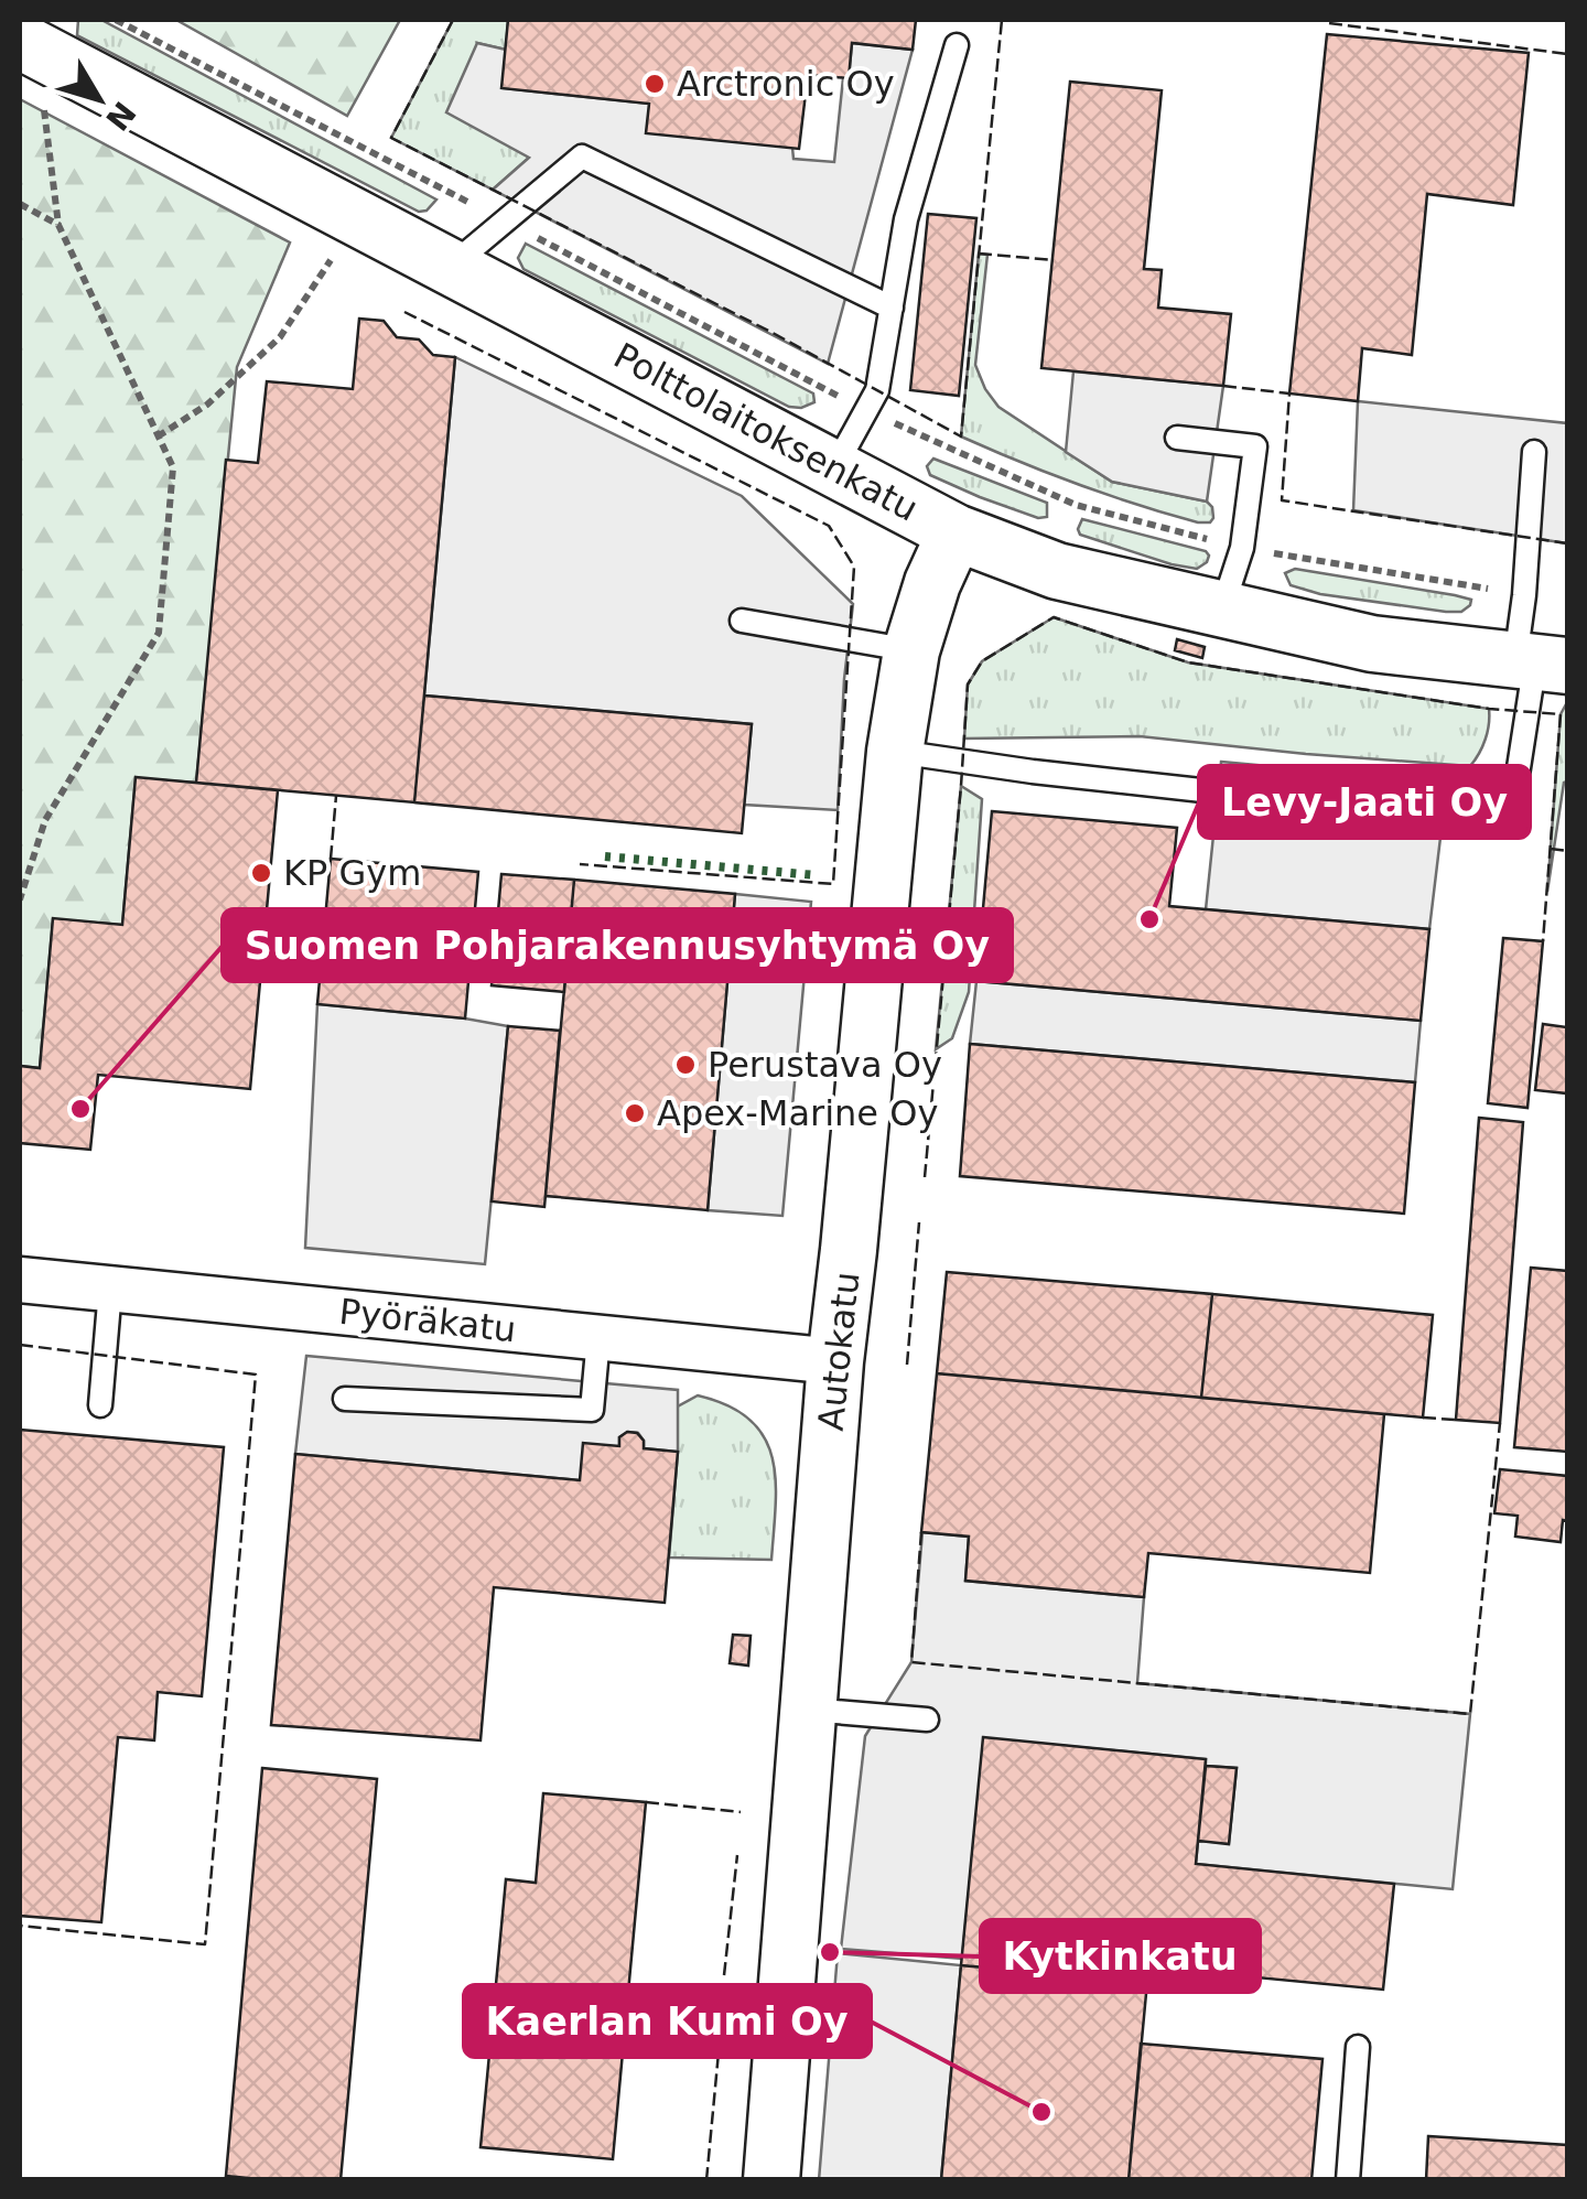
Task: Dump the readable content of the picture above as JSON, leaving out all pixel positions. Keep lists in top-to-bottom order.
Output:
{
  "streets": {
    "street": ["Polttolaitoksenkatu", "Pyöräkatu", "Autokatu"]
  },
  "crossings": [
    ["Polttolaitoksenkatu", "Autokatu"],
    ["Pyöräkatu", "Autokatu"]
  ],
  "places": [
    "Arctronic Oy",
    "KP Gym",
    "Levy-Jaati Oy",
    "Perustava Oy",
    "Suomen Pohjarakennusyhtymä Oy",
    "Apex-Marine Oy",
    "Kytkinkatu",
    "Kaerlan Kumi Oy"
  ],
  "north": "bottom right"
}
